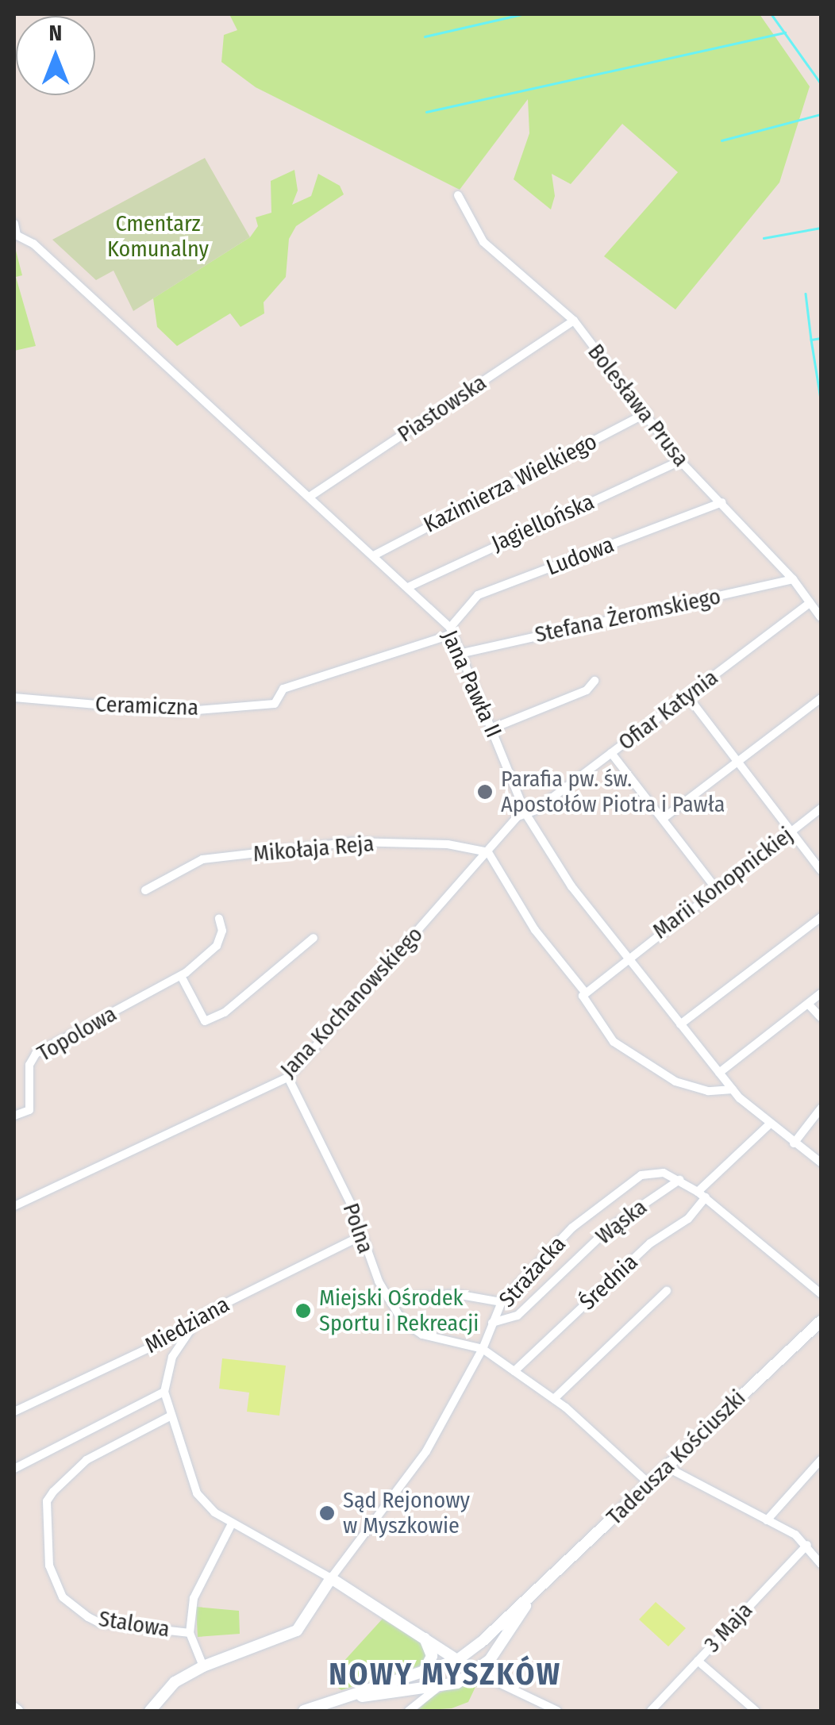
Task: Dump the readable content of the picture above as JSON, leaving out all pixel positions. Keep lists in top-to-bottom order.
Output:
{
  "streets": {
    "main road": ["Tadeusza Kościuszki"],
    "street": [
      "Bolesława Prusa",
      "Piastowska",
      "Kazimierza Wielkiego",
      "Jagiellońska",
      "Ludowa",
      "Stefana Żeromskiego",
      "Jana Pawła II",
      "Ceramiczna",
      "Ofiar Katynia",
      "Mikołaja Reja",
      "Marii Konopnickiej",
      "Jana Kochanowskiego",
      "Topolowa",
      "Wąska",
      "Polna",
      "Strażacka",
      "Średnia",
      "Miedziana",
      "Stalowa",
      "3 Maja"
    ]
  },
  "crossings": [
    ["Bolesława Prusa", "Piastowska"],
    ["Bolesława Prusa", "Kazimierza Wielkiego"],
    ["Bolesława Prusa", "Jagiellońska"],
    ["Bolesława Prusa", "Ludowa"],
    ["Bolesława Prusa", "Stefana Żeromskiego"],
    ["Bolesława Prusa", "Ofiar Katynia"],
    ["Piastowska", "Jana Pawła II"],
    ["Kazimierza Wielkiego", "Jana Pawła II"],
    ["Jagiellońska", "Jana Pawła II"],
    ["Ludowa", "Jana Pawła II"],
    ["Ludowa", "Ceramiczna"],
    ["Stefana Żeromskiego", "Jana Pawła II"],
    ["Jana Pawła II", "Ceramiczna"],
    ["Jana Pawła II", "Ofiar Katynia"],
    ["Jana Pawła II", "Marii Konopnickiej"],
    ["Jana Pawła II", "Jana Kochanowskiego"],
    ["Jana Pawła II", "Średnia"],
    ["Ofiar Katynia", "Jana Kochanowskiego"],
    ["Mikołaja Reja", "Jana Kochanowskiego"],
    ["Jana Kochanowskiego", "Polna"],
    ["Wąska", "Strażacka"],
    ["Polna", "Strażacka"],
    ["Polna", "Średnia"],
    ["Polna", "Miedziana"],
    ["Polna", "Tadeusza Kościuszki"],
    ["Strażacka", "Średnia"]
  ],
  "districts": ["NOWY MYSZKÓW"],
  "parks": ["Cmentarz Komunalny"],
  "places": ["Parafia pw. św. Apostołów Piotra i Pawła", "Miejski Ośrodek Sportu i Rekreacji", "Sąd Rejonowy w Myszkowie"],
  "north": "top"
}
